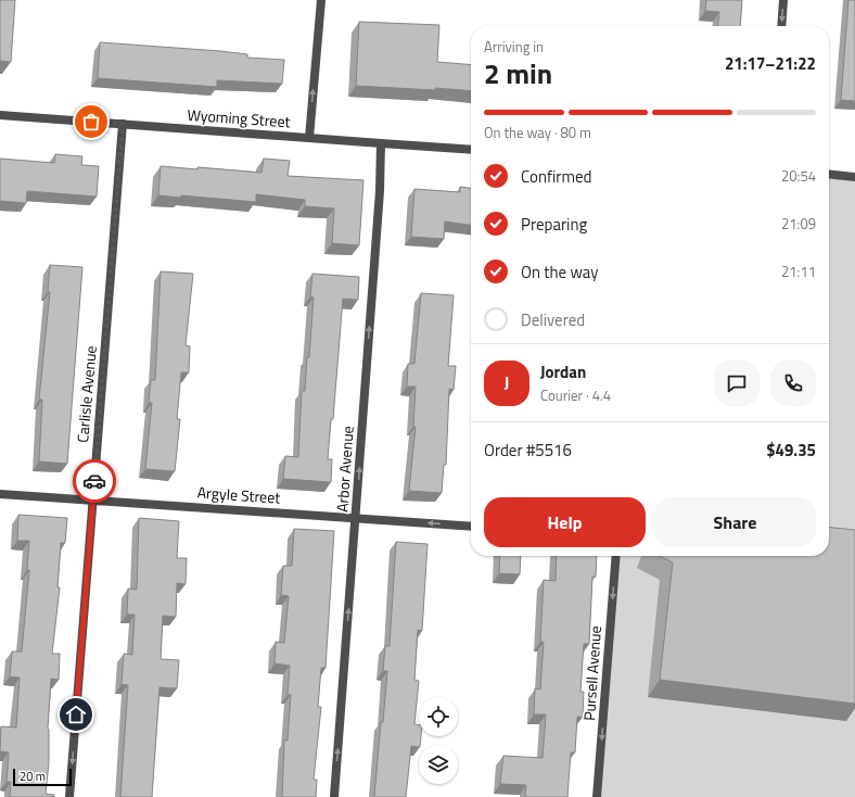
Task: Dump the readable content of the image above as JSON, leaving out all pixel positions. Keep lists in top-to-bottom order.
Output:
{
  "streets": {
    "street": [
      "Wyoming Street",
      "Carlisle Avenue",
      "Arbor Avenue",
      "Argyle Street",
      "Pursell Avenue"
    ]
  },
  "crossings": [
    ["Wyoming Street", "Carlisle Avenue"],
    ["Wyoming Street", "Arbor Avenue"],
    ["Carlisle Avenue", "Argyle Street"],
    ["Arbor Avenue", "Argyle Street"]
  ],
  "one_way": ["Carlisle Avenue", "Arbor Avenue", "Pursell Avenue"],
  "scale_bar": "20 m",
  "page": {
    "heading": ["2 min", "Arriving in", "21:17–21:22"],
    "panel": [
      "Jordan",
      "Courier · 4.4",
      "Order #5516",
      "$49.35"
    ],
    "bar": "On the way · 80 m",
    "list": [
      ["Confirmed", "20:54"],
      ["Preparing", "21:09"],
      ["On the way", "21:11"],
      "Delivered"
    ],
    "round": "J",
    "buttons": ["Help", "Share"],
    "scale": "20 m"
  }
}
